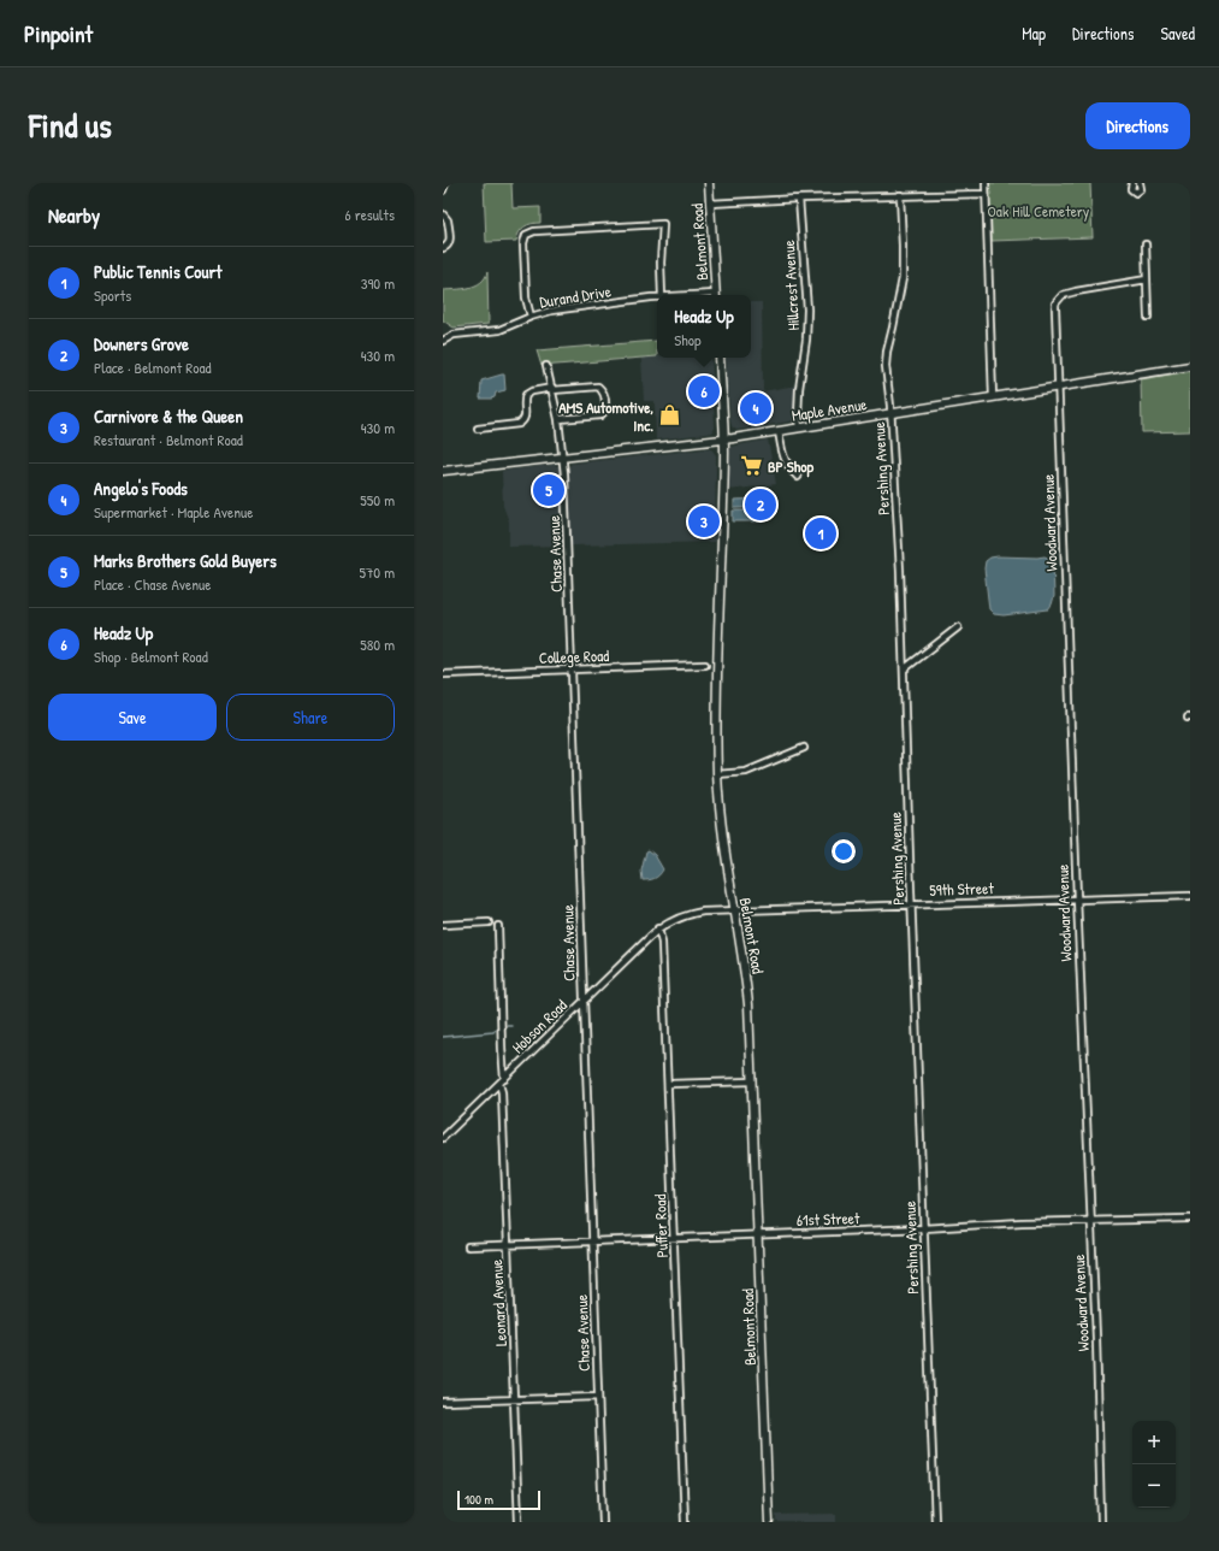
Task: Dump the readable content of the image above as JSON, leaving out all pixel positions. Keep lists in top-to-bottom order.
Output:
{
  "streets": {
    "main road": ["Belmont Road", "Maple Avenue"],
    "street": [
      "Hillcrest Avenue",
      "Durand Drive",
      "Pershing Avenue",
      "Woodward Avenue",
      "Chase Avenue",
      "College Road",
      "59th Street",
      "Hobson Road",
      "61st Street",
      "Puffer Road",
      "Leonard Avenue"
    ]
  },
  "crossings": [
    ["Belmont Road", "Maple Avenue"],
    ["Belmont Road", "59th Street"],
    ["Belmont Road", "Hobson Road"],
    ["Belmont Road", "61st Street"],
    ["Hillcrest Avenue", "Maple Avenue"],
    ["Maple Avenue", "Pershing Avenue"],
    ["Maple Avenue", "Woodward Avenue"],
    ["Maple Avenue", "Chase Avenue"],
    ["Pershing Avenue", "59th Street"],
    ["Pershing Avenue", "61st Street"],
    ["Woodward Avenue", "59th Street"],
    ["Woodward Avenue", "61st Street"],
    ["Chase Avenue", "College Road"],
    ["Chase Avenue", "Hobson Road"],
    ["Chase Avenue", "61st Street"],
    ["59th Street", "Hobson Road"],
    ["Hobson Road", "Puffer Road"],
    ["Hobson Road", "Leonard Avenue"],
    ["61st Street", "Puffer Road"],
    ["61st Street", "Leonard Avenue"]
  ],
  "parks": ["Oak Hill Cemetery"],
  "places": {
    "shop": ["AMS Automotive, Inc."],
    "supermarket": ["BP Shop"]
  },
  "scale_bar": "100 m",
  "page": {
    "header": "Pinpoint",
    "nav": ["Map", "Directions", "Saved"],
    "title": "Find us",
    "buttons": [
      "Directions",
      ["Save", "Share"]
    ],
    "heading": ["Nearby", "6 results"],
    "list": [
      {
        "mark": "1",
        "name": "Public Tennis Court",
        "note": "Sports",
        "value": "390 m"
      },
      {
        "mark": "2",
        "name": "Downers Grove",
        "note": "Place · Belmont Road",
        "value": "430 m"
      },
      {
        "mark": "3",
        "name": "Carnivore & the Queen",
        "note": "Restaurant · Belmont Road",
        "value": "430 m"
      },
      {
        "mark": "4",
        "name": "Angelo's Foods",
        "note": "Supermarket · Maple Avenue",
        "value": "550 m"
      },
      {
        "mark": "5",
        "name": "Marks Brothers Gold Buyers",
        "note": "Place · Chase Avenue",
        "value": "570 m"
      },
      {
        "mark": "6",
        "name": "Headz Up",
        "note": "Shop · Belmont Road",
        "value": "580 m"
      }
    ],
    "popup": ["Headz Up", "Shop"],
    "pins": [
      "6",
      "4",
      "5",
      "2",
      "3",
      "1"
    ],
    "map_buttons": ["+", "−"],
    "scale": "100 m"
  }
}
